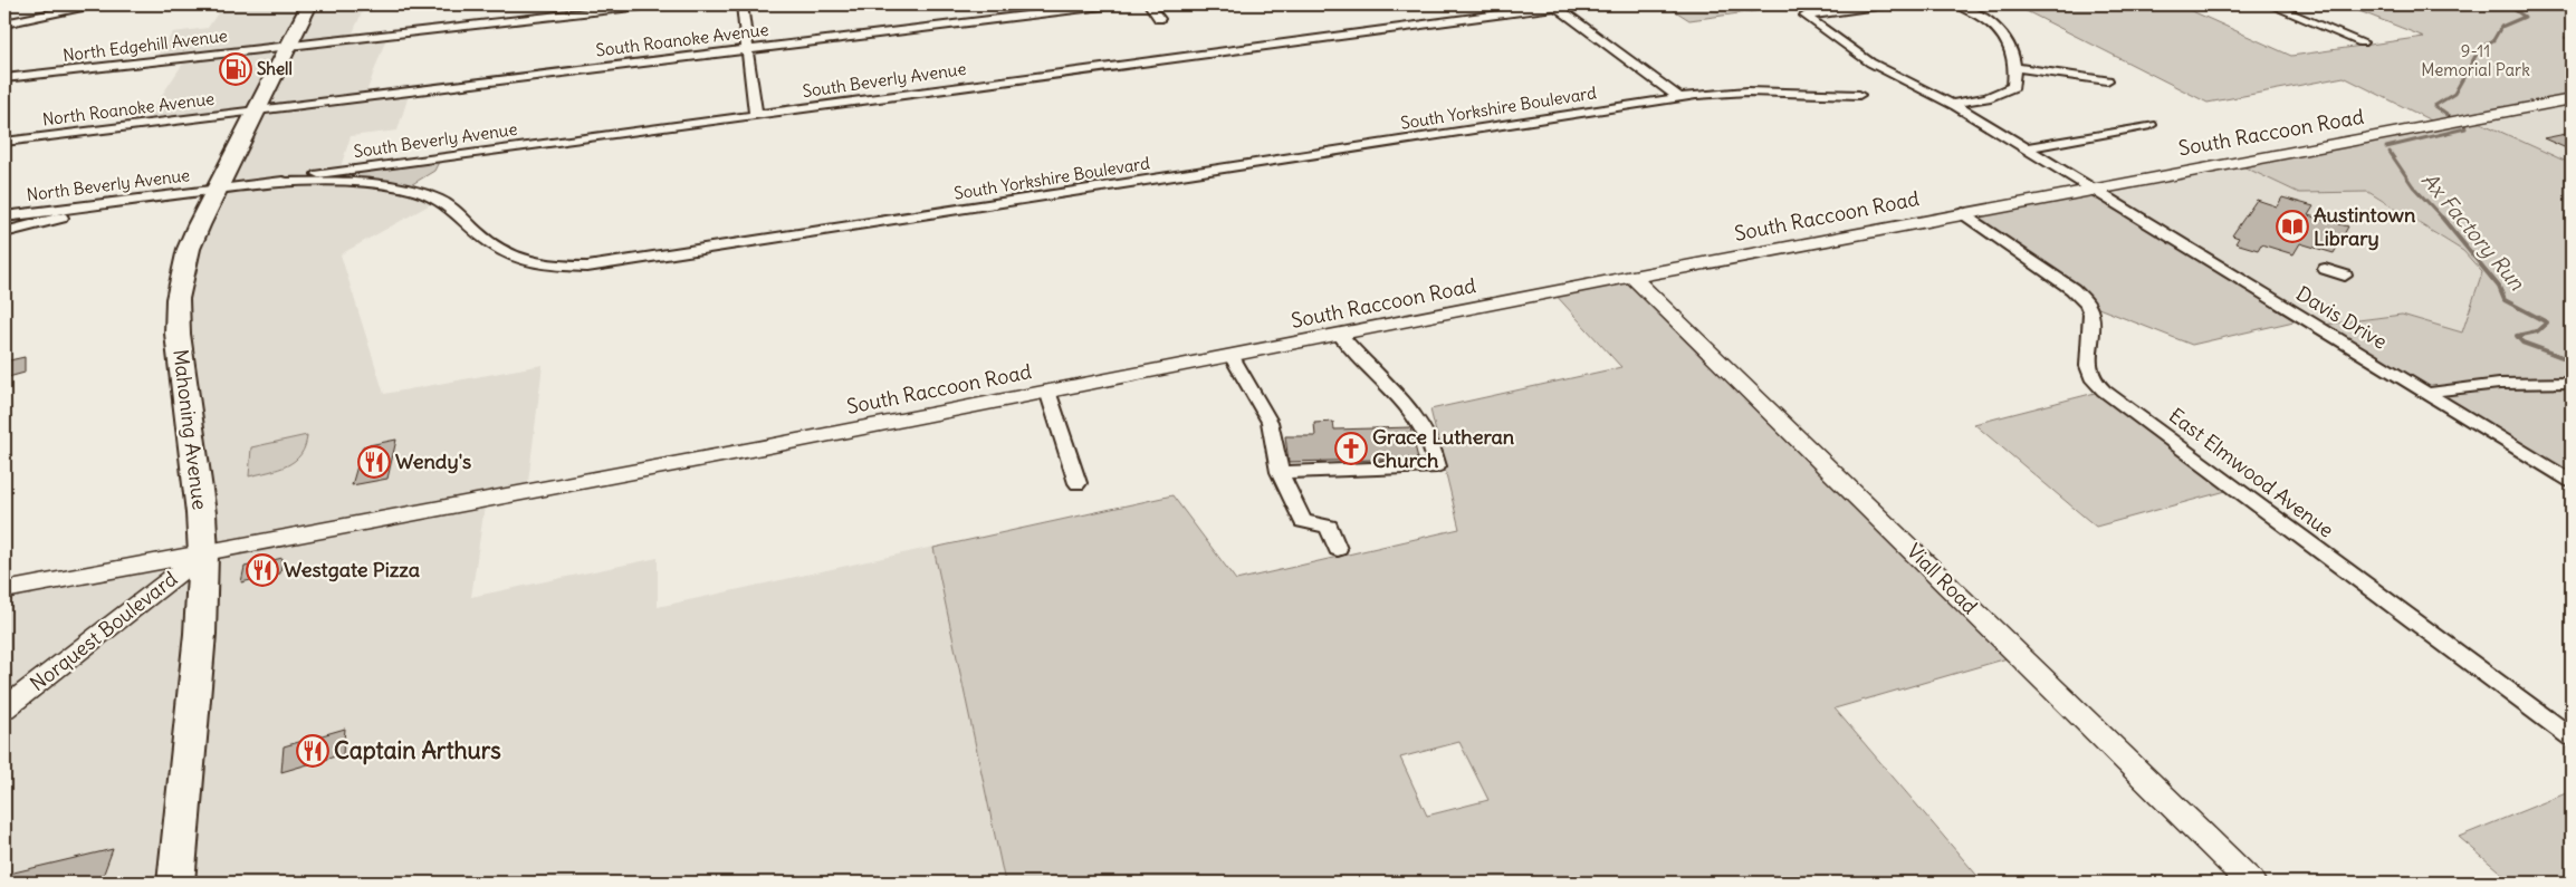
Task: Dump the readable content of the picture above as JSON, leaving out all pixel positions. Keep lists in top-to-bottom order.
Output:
{
  "streets": {
    "main road": ["Mahoning Avenue"],
    "street": [
      "South Roanoke Avenue",
      "North Edgehill Avenue",
      "South Beverly Avenue",
      "South Yorkshire Boulevard",
      "North Roanoke Avenue",
      "South Raccoon Road",
      "North Beverly Avenue",
      "Davis Drive",
      "East Elmwood Avenue",
      "Viall Road",
      "Norquest Boulevard"
    ]
  },
  "crossings": [
    ["South Roanoke Avenue", "North Roanoke Avenue"],
    ["South Roanoke Avenue", "Mahoning Avenue"],
    ["North Edgehill Avenue", "Mahoning Avenue"],
    ["South Beverly Avenue", "South Yorkshire Boulevard"],
    ["South Beverly Avenue", "North Beverly Avenue"],
    ["South Beverly Avenue", "Mahoning Avenue"],
    ["North Roanoke Avenue", "Mahoning Avenue"],
    ["South Raccoon Road", "Davis Drive"],
    ["South Raccoon Road", "Mahoning Avenue"],
    ["South Raccoon Road", "East Elmwood Avenue"],
    ["South Raccoon Road", "Viall Road"],
    ["South Raccoon Road", "Norquest Boulevard"],
    ["North Beverly Avenue", "Mahoning Avenue"],
    ["Mahoning Avenue", "Norquest Boulevard"]
  ],
  "water": ["Ax Factory Run"],
  "parks": ["9-11 Memorial Park"],
  "places": {
    "fuel station": ["Shell"],
    "library": ["Austintown Library"],
    "church": ["Grace Lutheran Church"],
    "restaurant": ["Wendy's", "Westgate Pizza", "Captain Arthurs"]
  }
}
